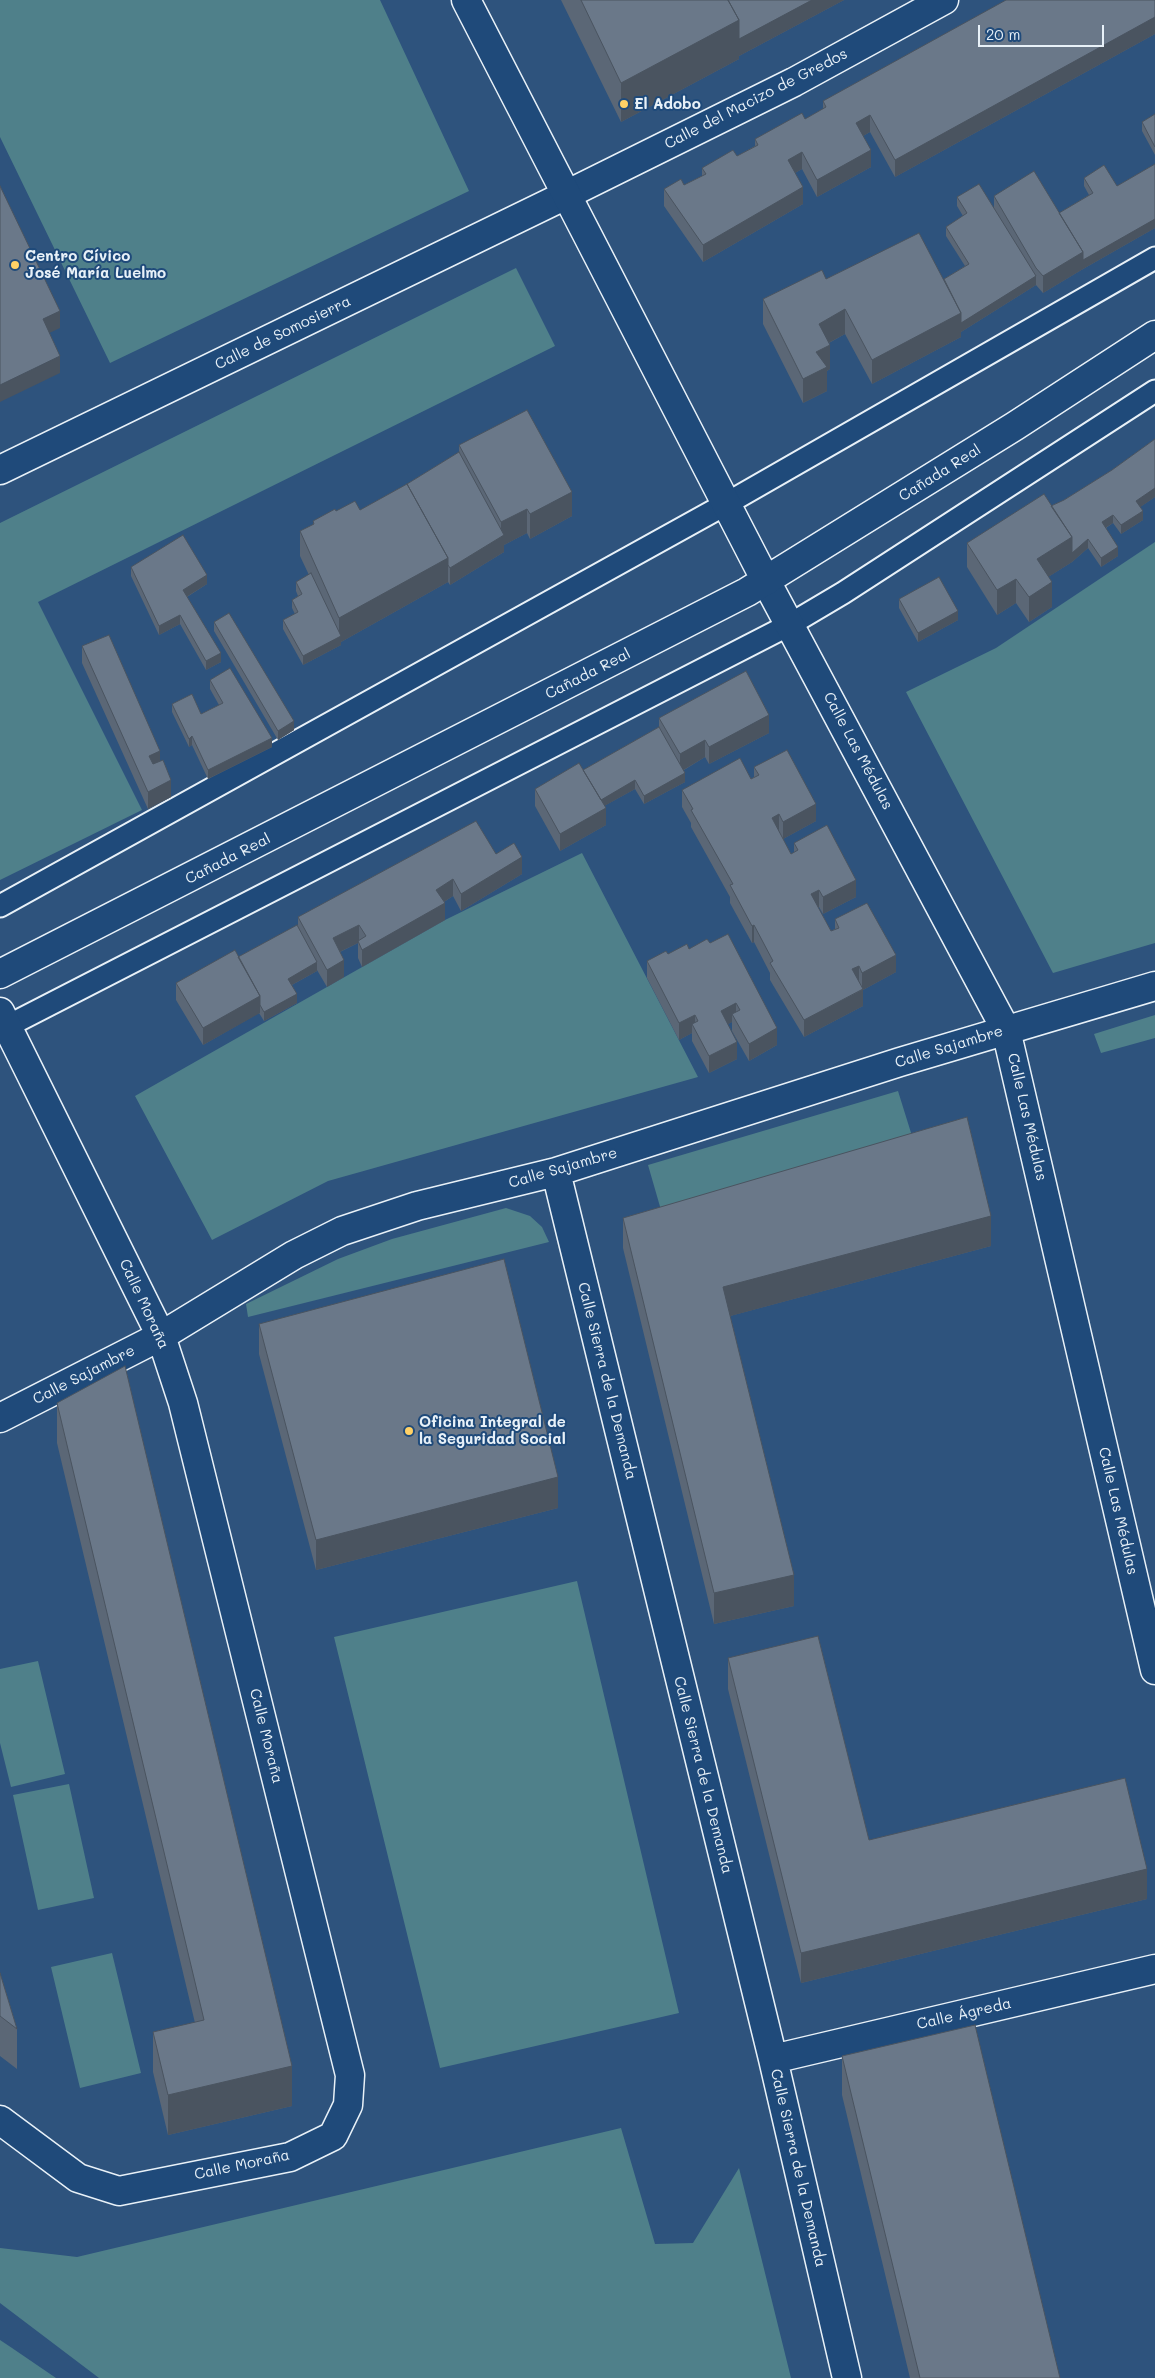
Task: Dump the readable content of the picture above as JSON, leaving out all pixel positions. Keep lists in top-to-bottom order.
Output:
{
  "streets": {
    "street": [
      "Calle del Macizo de Gredos",
      "Calle de Somosierra",
      "Cañada Real",
      "Calle Las Médulas",
      "Calle Sajambre",
      "Calle Moraña",
      "Calle Sierra de la Demanda",
      "Calle Ágreda"
    ]
  },
  "crossings": [
    ["Calle del Macizo de Gredos", "Calle de Somosierra"],
    ["Calle del Macizo de Gredos", "Calle Las Médulas"],
    ["Calle de Somosierra", "Calle Las Médulas"],
    ["Cañada Real", "Calle Las Médulas"],
    ["Calle Las Médulas", "Calle Sajambre"],
    ["Calle Sajambre", "Calle Moraña"],
    ["Calle Sajambre", "Calle Sierra de la Demanda"],
    ["Calle Sierra de la Demanda", "Calle Ágreda"]
  ],
  "places": ["El Adobo", "Centro Cívico José María Luelmo", "Oficina Integral de la Seguridad Social"],
  "scale_bar": "20 m"
}
